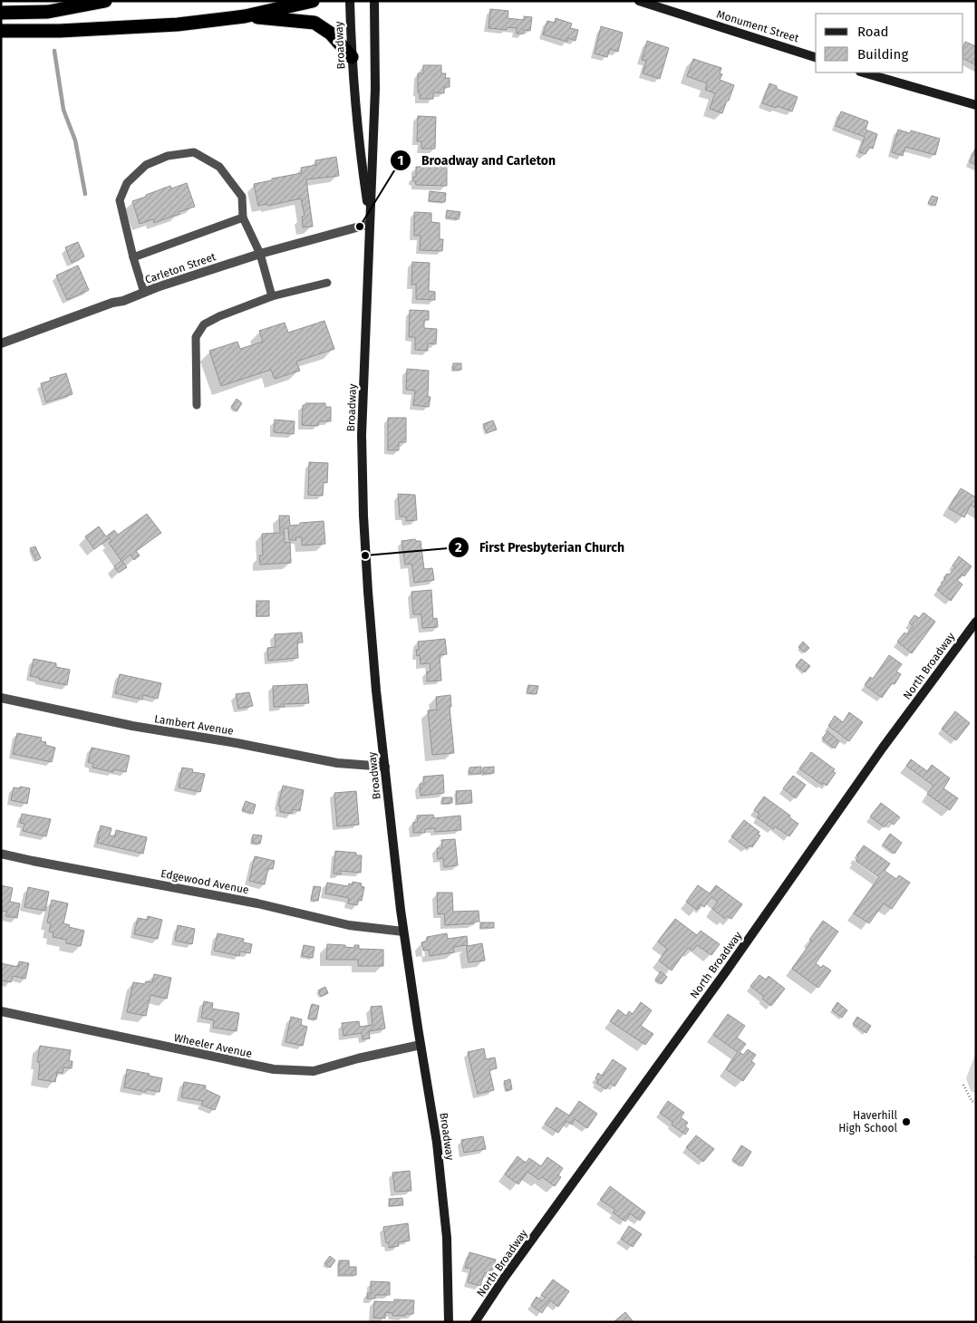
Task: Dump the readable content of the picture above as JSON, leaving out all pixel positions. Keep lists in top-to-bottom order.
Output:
{
  "streets": {
    "main road": ["Monument Street", "Broadway", "North Broadway"],
    "street": [
      "Carleton Street",
      "Lambert Avenue",
      "Edgewood Avenue",
      "Wheeler Avenue"
    ]
  },
  "crossings": [
    ["Broadway", "Carleton Street"],
    ["Broadway", "Lambert Avenue"],
    ["Broadway", "Edgewood Avenue"],
    ["Broadway", "Wheeler Avenue"]
  ],
  "places": ["Broadway and Carleton", "First Presbyterian Church", "Haverhill High School"],
  "legend": ["Road", "Building"]
}
